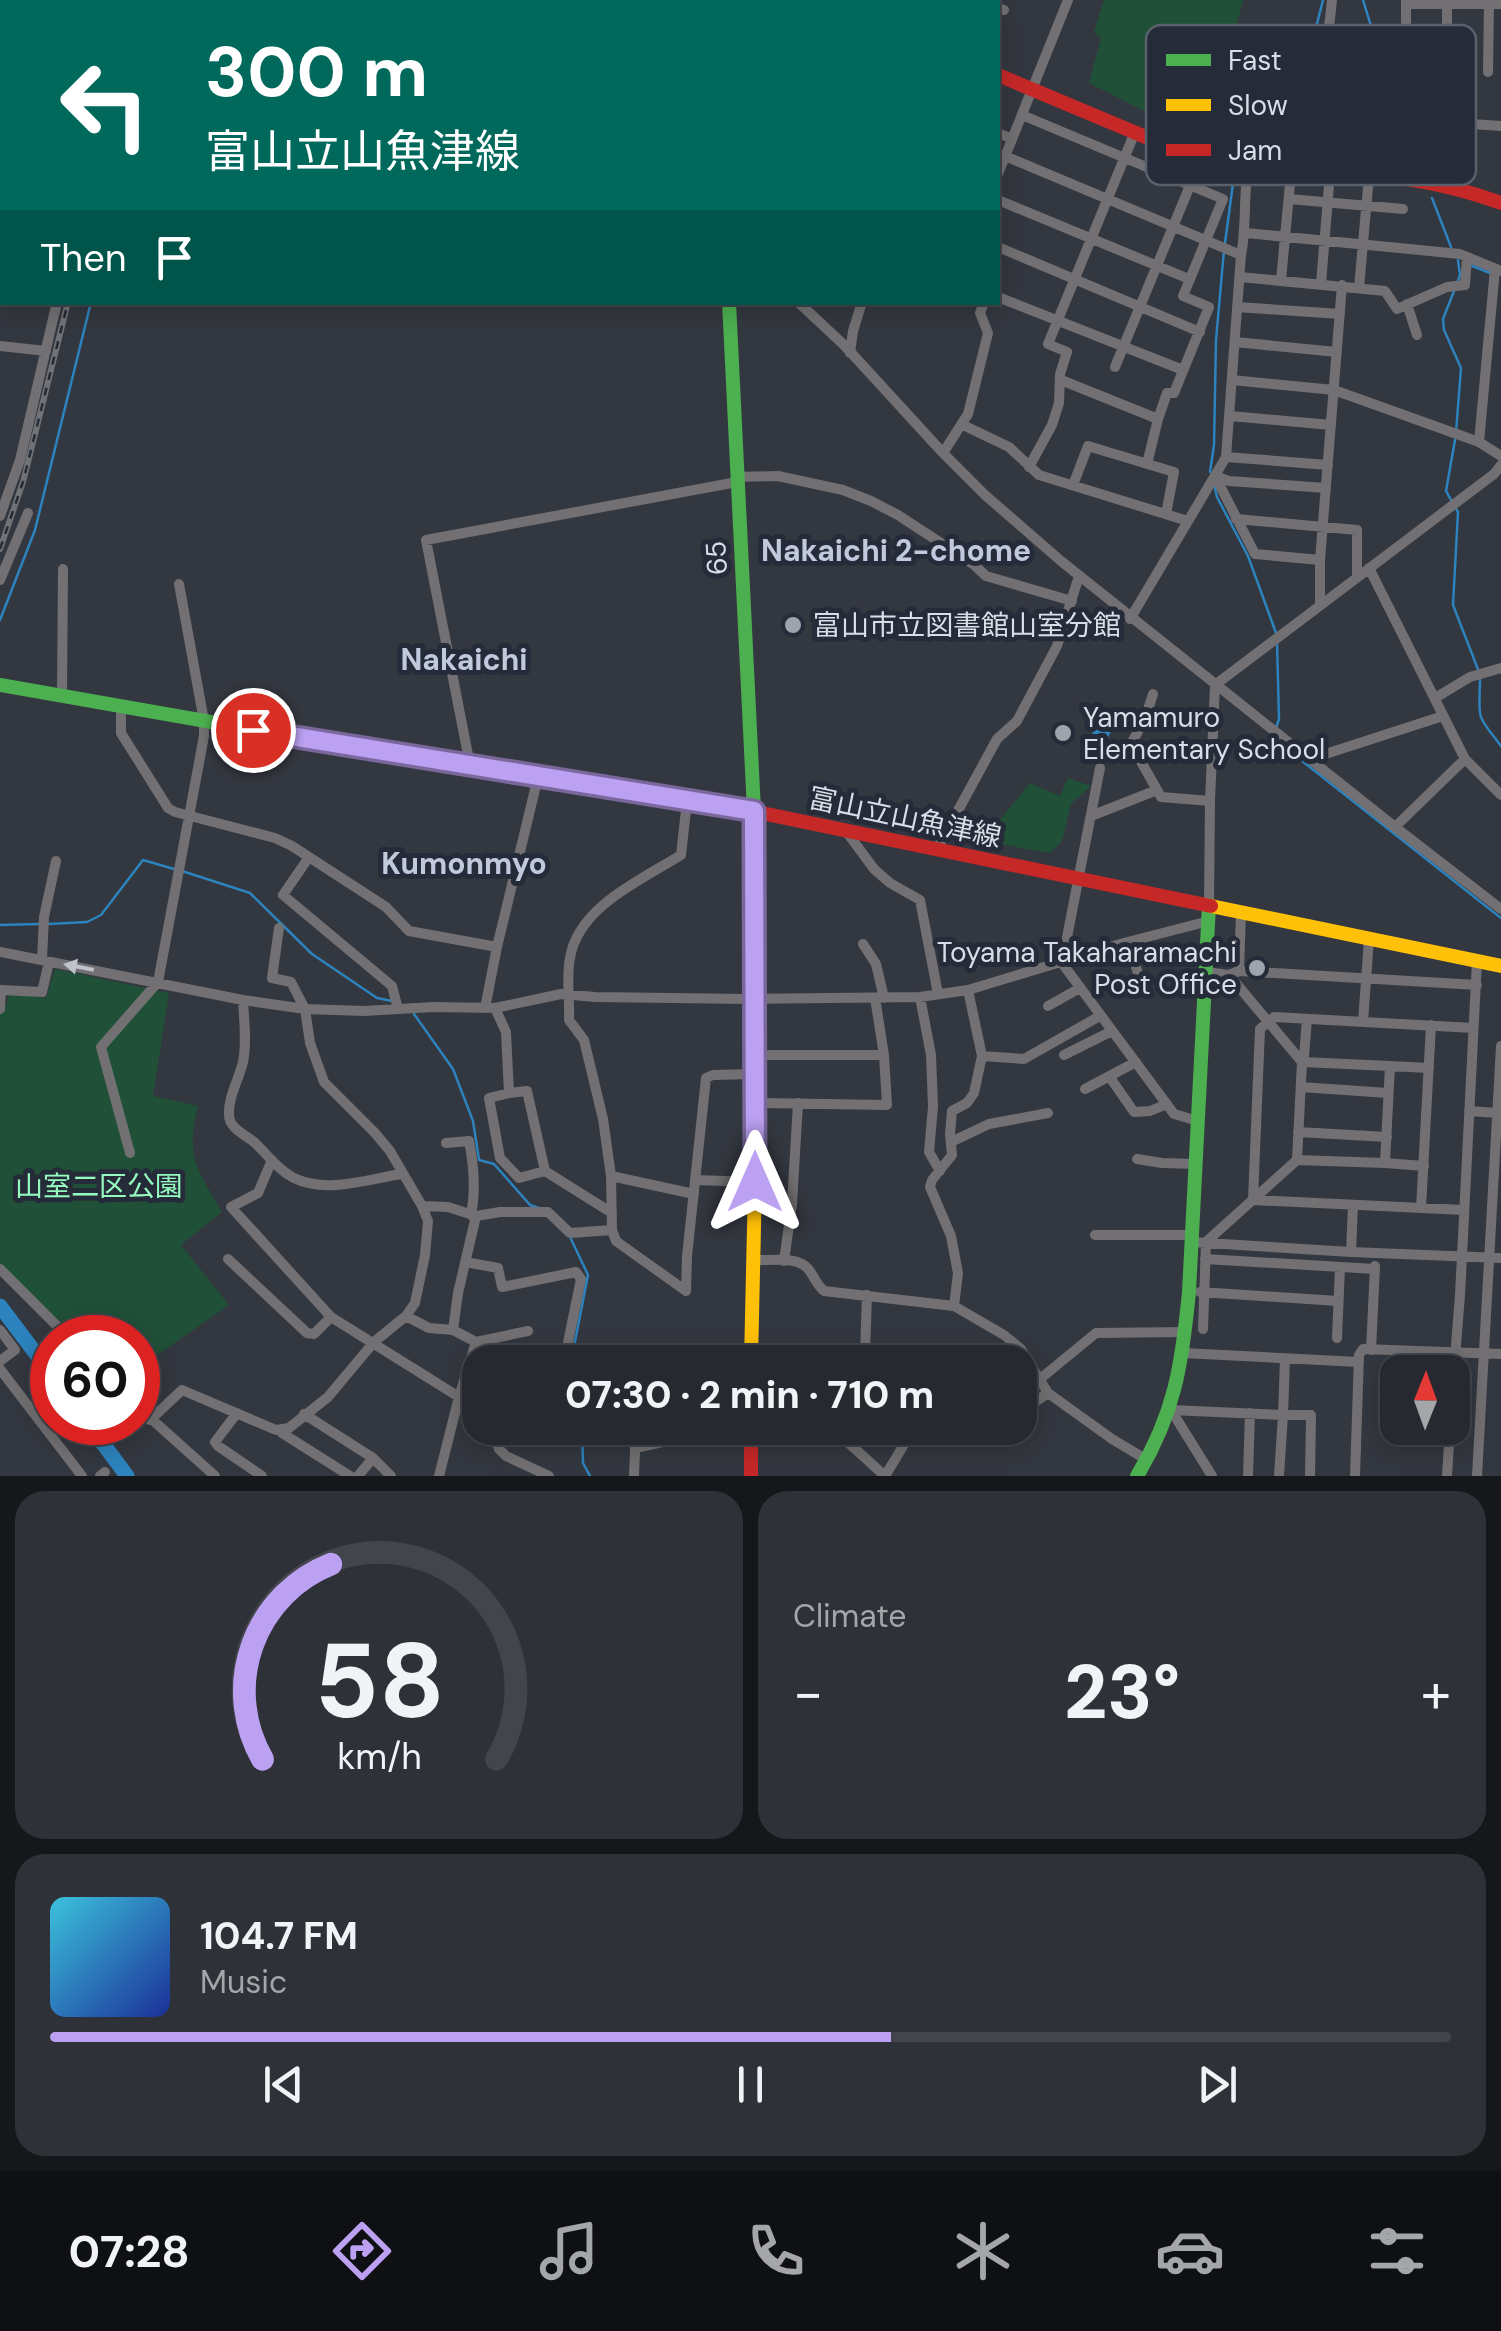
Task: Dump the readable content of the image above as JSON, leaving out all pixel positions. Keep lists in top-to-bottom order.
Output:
{
  "streets": {
    "main road": ["65", "富山立山魚津線"]
  },
  "crossings": [
    ["65", "富山立山魚津線"]
  ],
  "districts": ["Nakaichi 2-chome", "Nakaichi", "Kumonmyo"],
  "parks": ["山室二区公園"],
  "places": ["富山市立図書館山室分館", "Yamamuro Elementary School", "Toyama Takaharamachi Post Office"],
  "legend": ["Fast", "Slow", "Jam"],
  "north": "top",
  "page": {
    "turn": ["300 m", "富山立山魚津線"],
    "then": "Then",
    "limit": "60",
    "trip": "07:30 · 2 min · 710 m",
    "tile": "Climate",
    "heat": ["−", "23°", "+"],
    "song": ["104.7 FM", "Music"],
    "tabs": "07:28",
    "gauge": ["58", "km/h"]
  }
}
